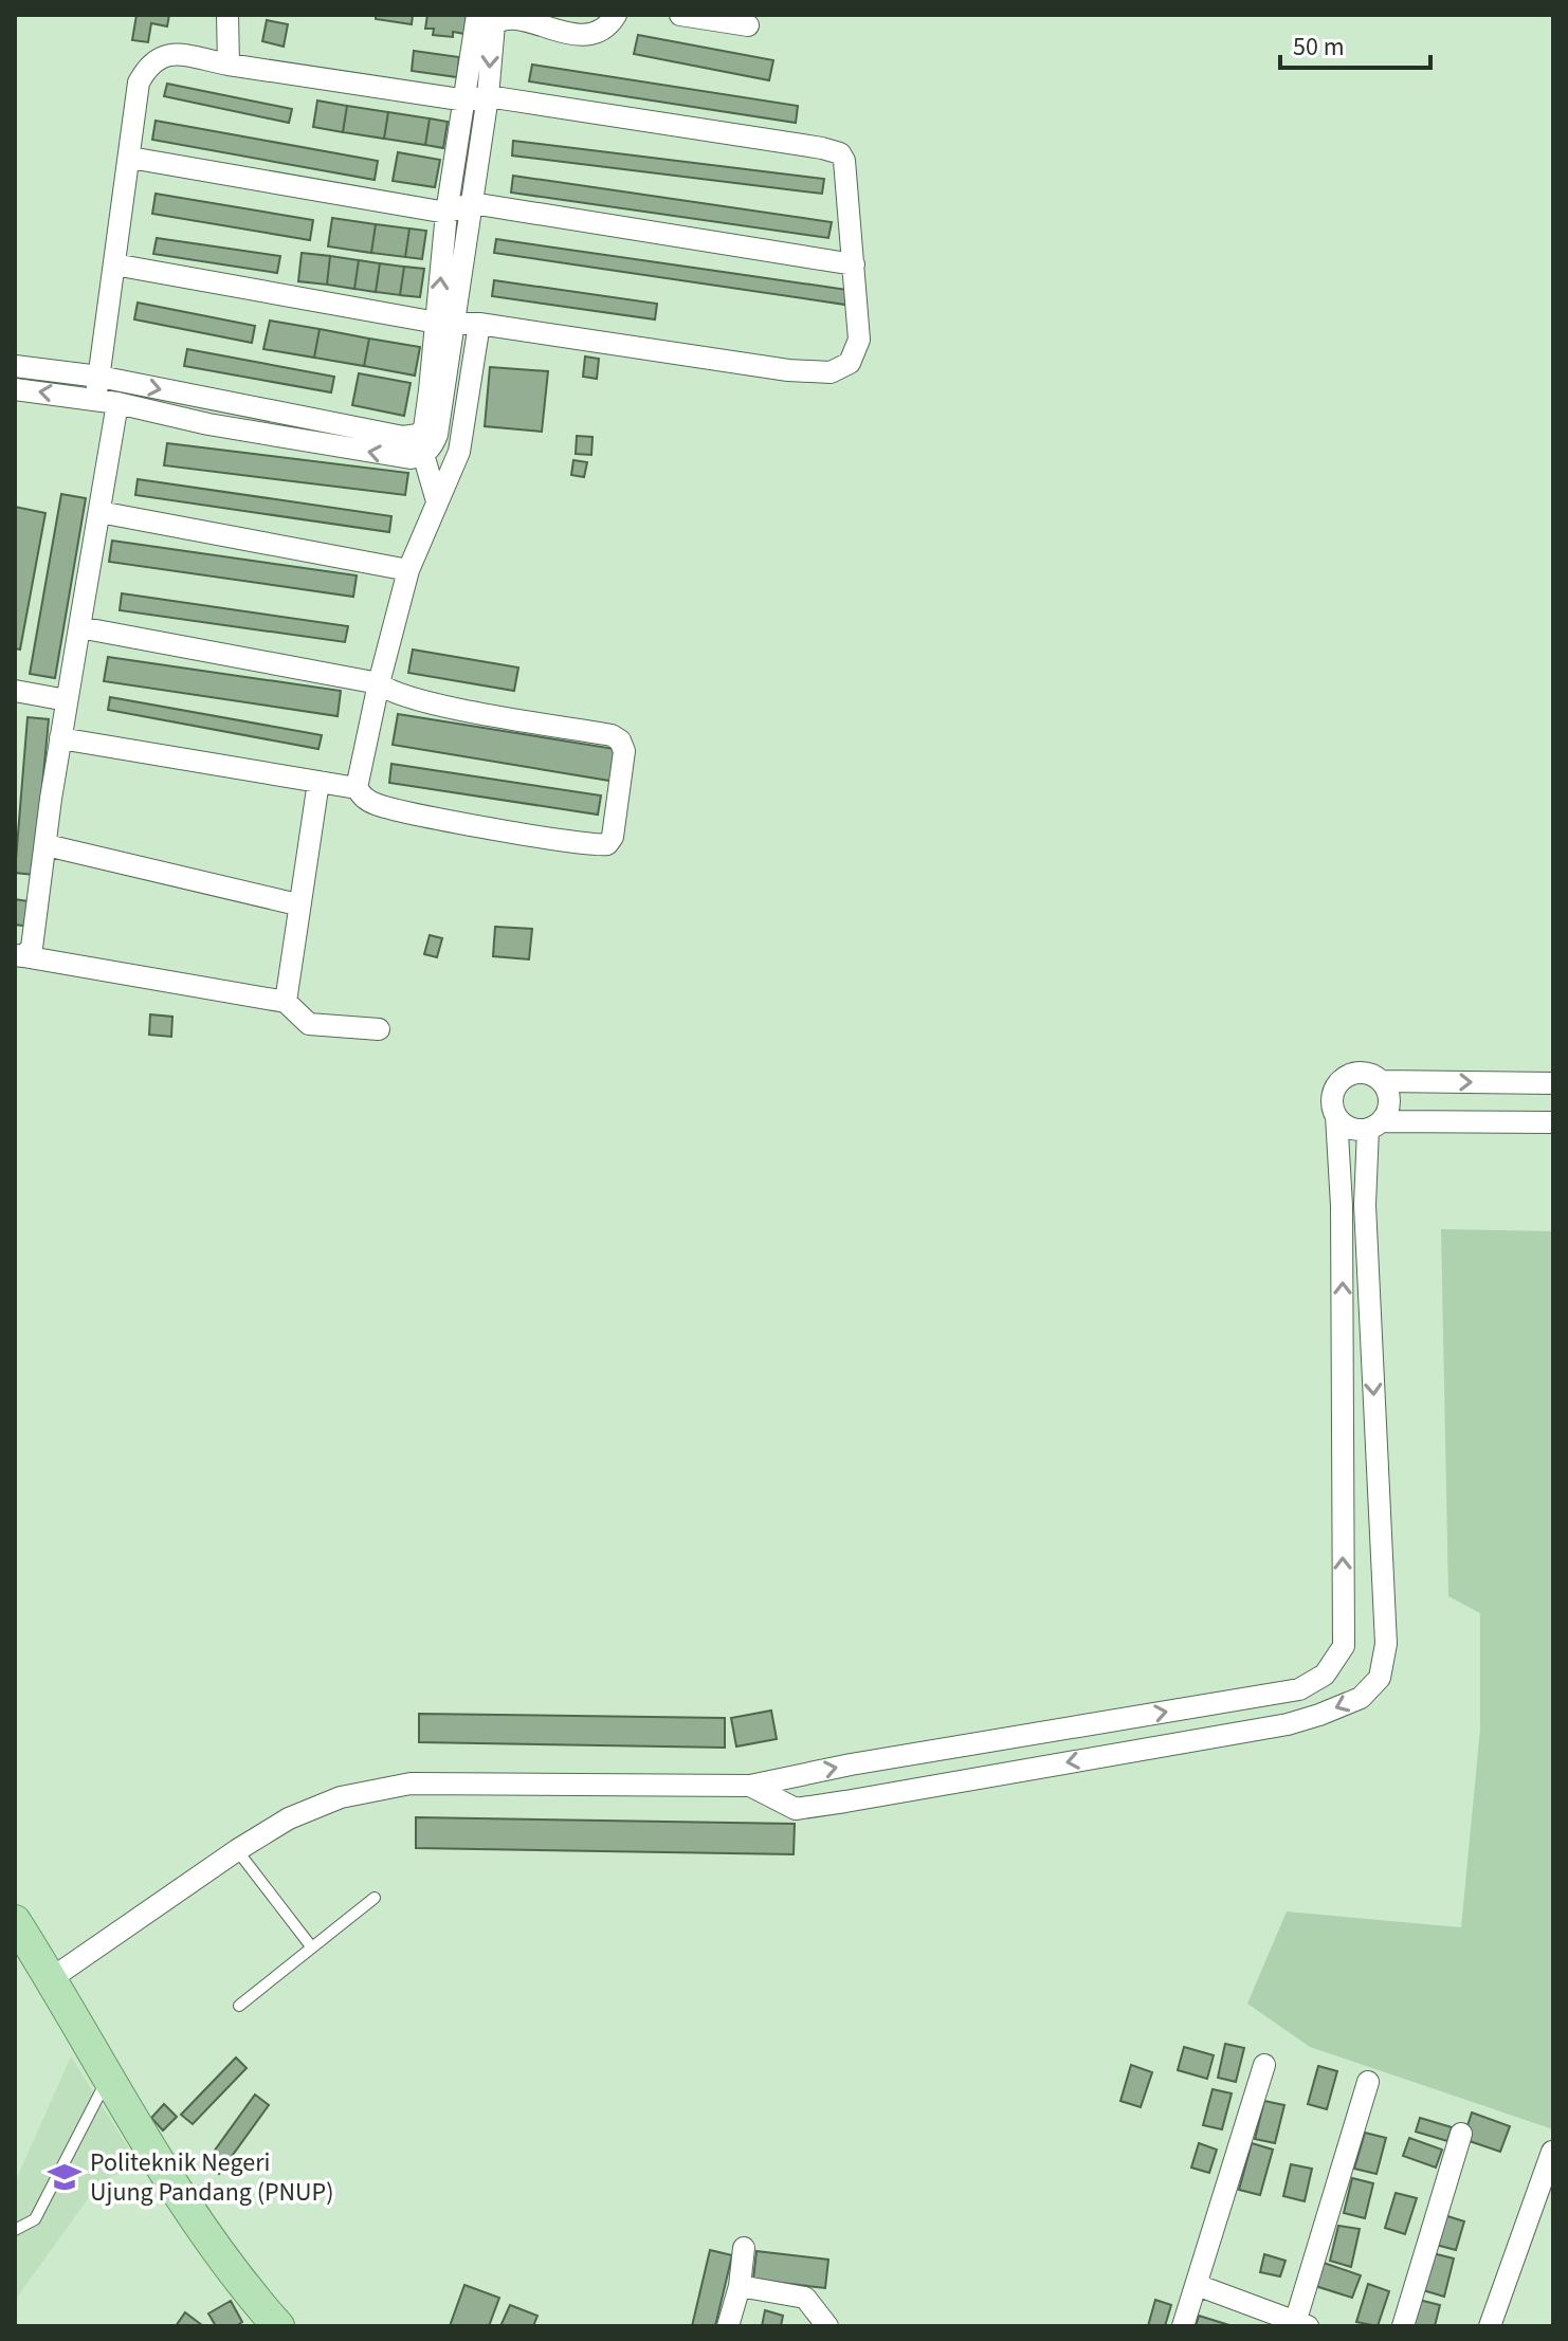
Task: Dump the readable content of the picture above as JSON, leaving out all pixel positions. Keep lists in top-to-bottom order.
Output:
{
  "places": {
    "school or university": ["Politeknik Negeri Ujung Pandang (PNUP)"]
  },
  "scale_bar": "50 m"
}
